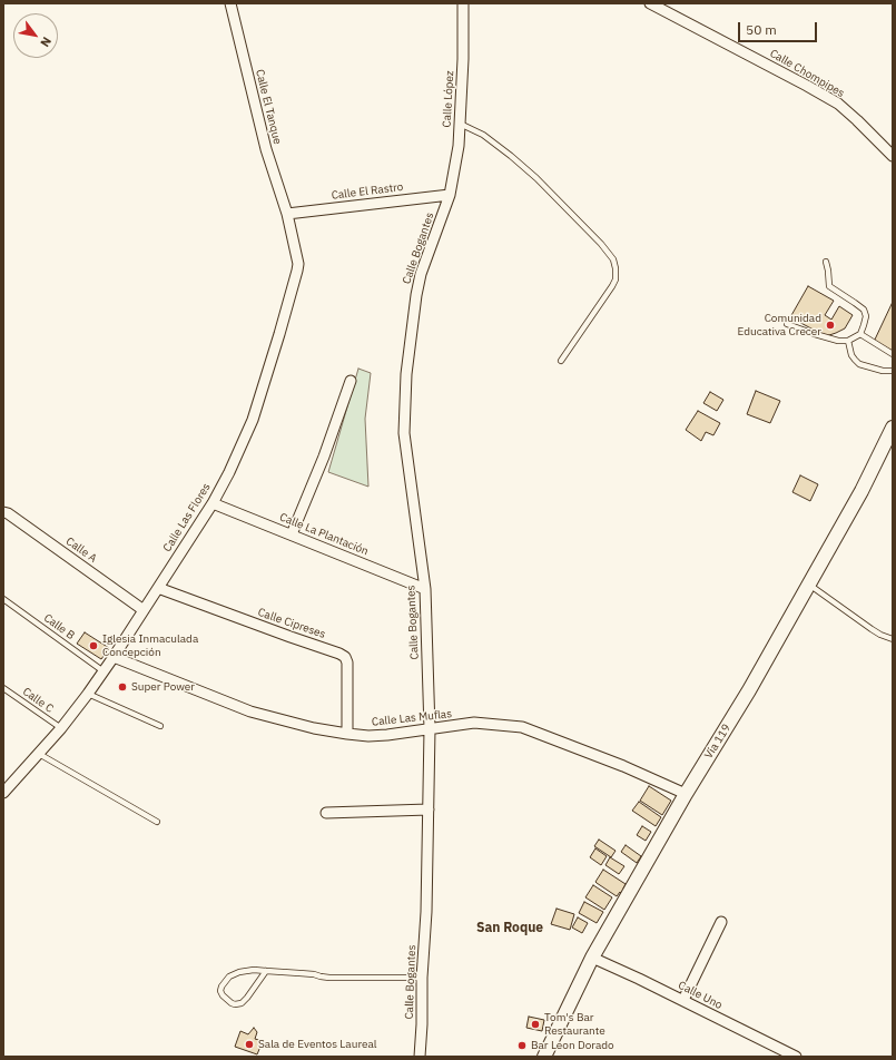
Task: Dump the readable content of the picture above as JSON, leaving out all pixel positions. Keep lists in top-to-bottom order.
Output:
{
  "streets": {
    "main road": ["Vía 119"],
    "street": [
      "Calle Chompipes",
      "Calle López",
      "Calle El Tanque",
      "Calle El Rastro",
      "Calle Bogantes",
      "Calle Las Flores",
      "Calle La Plantación",
      "Calle A",
      "Calle Cipreses",
      "Calle Las Muflas",
      "Calle Uno"
    ],
    "lane": ["Calle B", "Calle C"]
  },
  "crossings": [
    ["Calle López", "Calle El Rastro"],
    ["Calle López", "Calle Bogantes"],
    ["Calle El Tanque", "Calle El Rastro"],
    ["Calle El Tanque", "Calle Las Flores"],
    ["Calle El Rastro", "Calle Bogantes"],
    ["Calle El Rastro", "Calle Las Flores"],
    ["Calle Bogantes", "Calle La Plantación"],
    ["Calle Bogantes", "Calle Las Muflas"],
    ["Calle Las Flores", "Calle La Plantación"],
    ["Calle Las Flores", "Calle A"],
    ["Calle Las Flores", "Calle Cipreses"],
    ["Calle Las Flores", "Calle B"],
    ["Calle Las Flores", "Calle C"],
    ["Calle Las Flores", "Calle Las Muflas"],
    ["Calle Cipreses", "Calle Las Muflas"],
    ["Calle Las Muflas", "Vía 119"],
    ["Vía 119", "Calle Uno"]
  ],
  "districts": ["San Roque"],
  "places": [
    "Comunidad Educativa Crecer",
    "Iglesia Inmaculada Concepción",
    "Super Power",
    "Tom's Bar Restaurante",
    "Sala de Eventos Laureal",
    "Bar Leon Dorado"
  ],
  "scale_bar": "50 m",
  "north": "bottom right"
}
